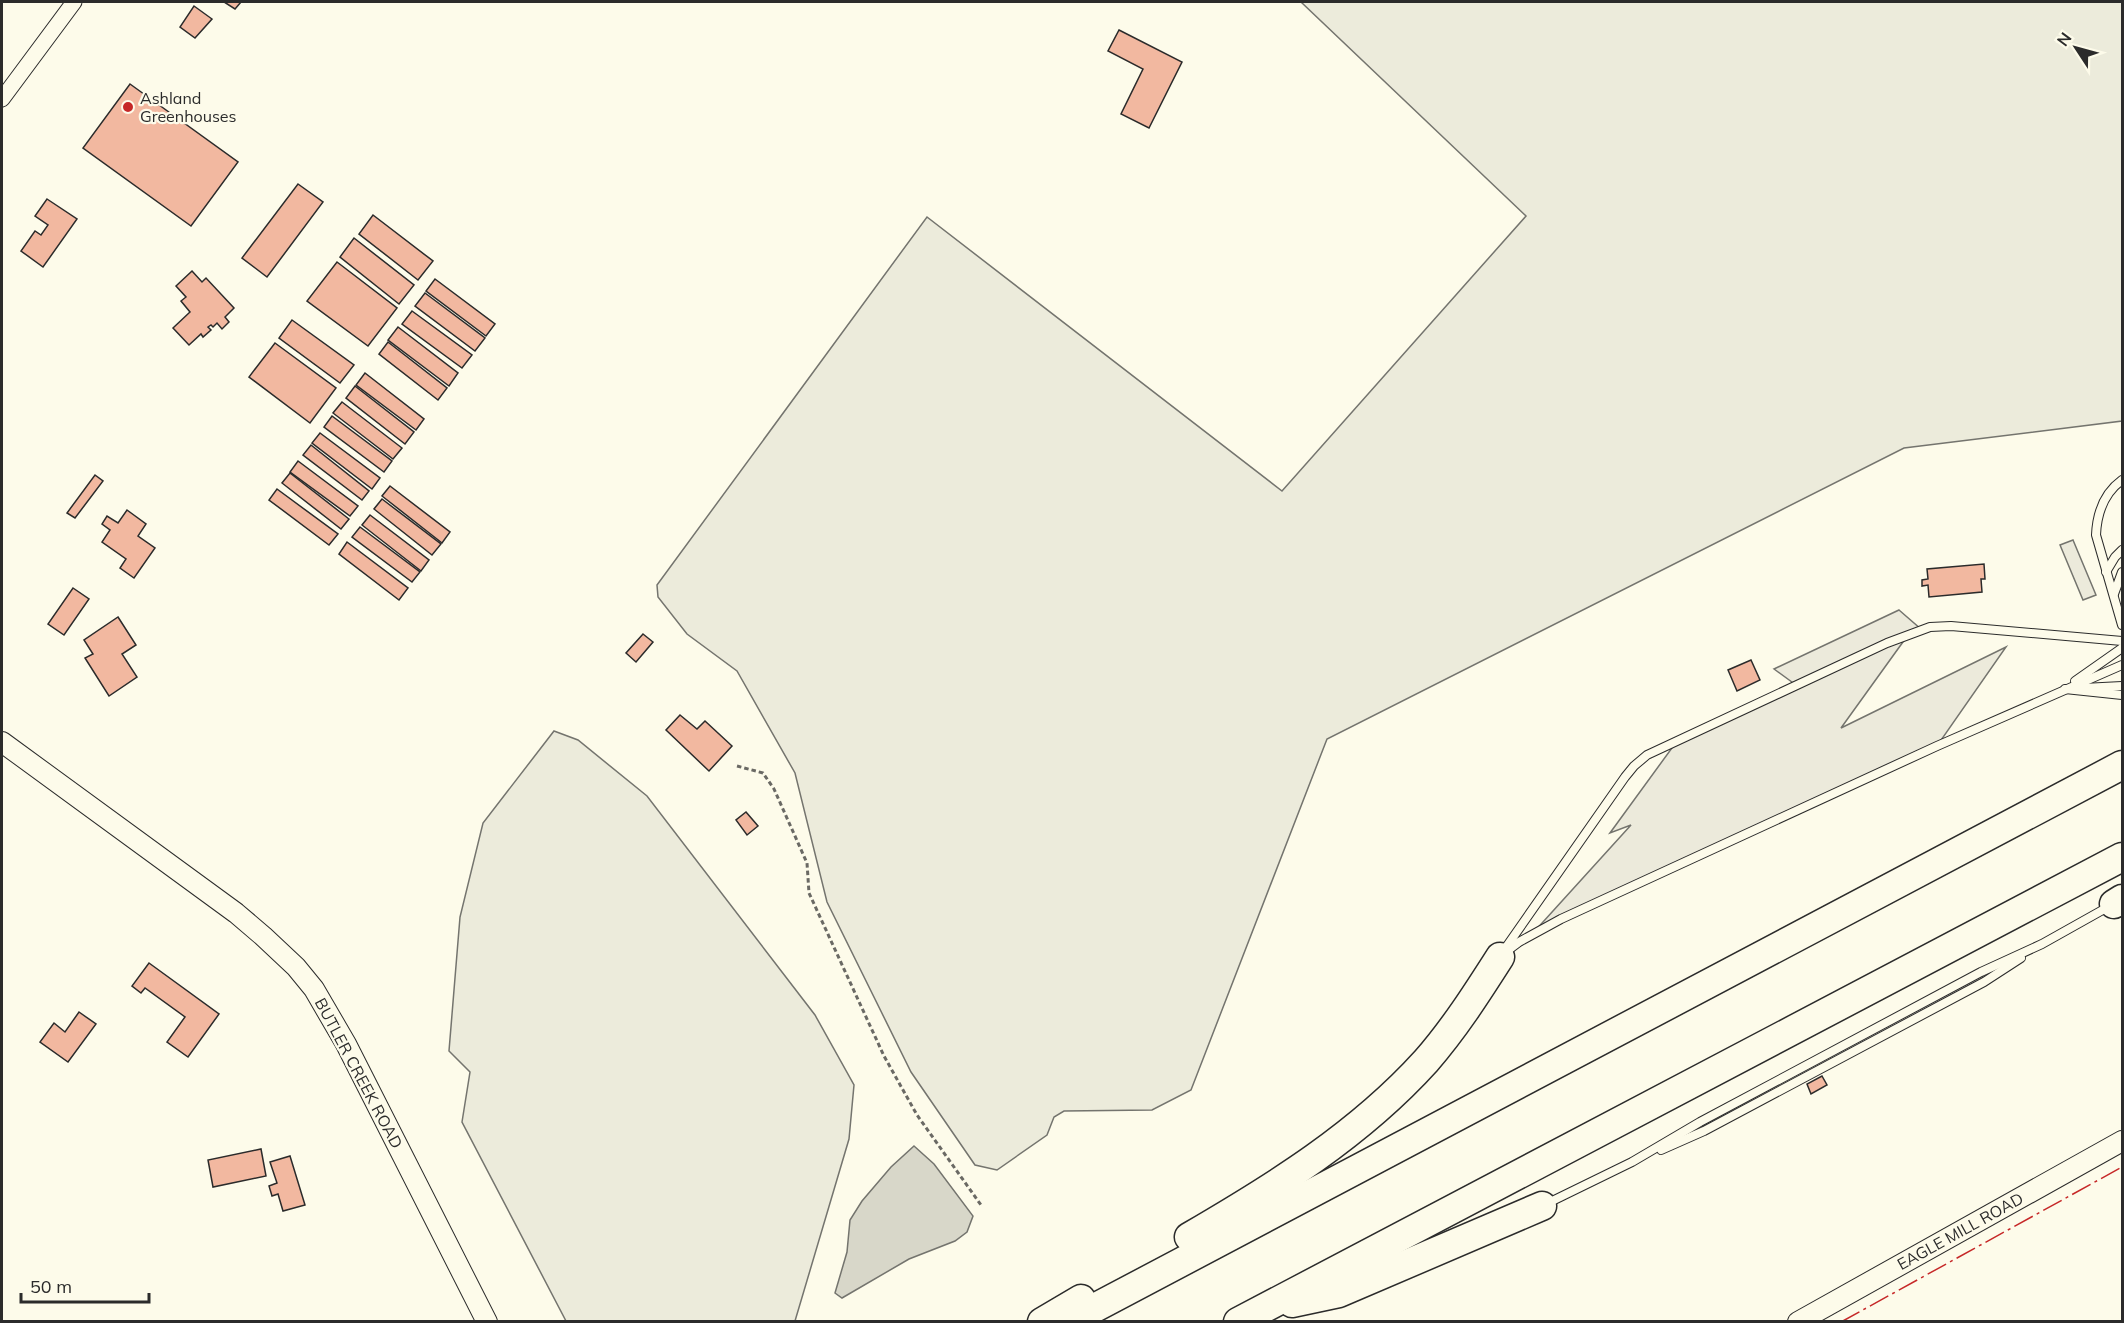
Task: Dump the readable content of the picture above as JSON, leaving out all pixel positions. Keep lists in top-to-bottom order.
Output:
{
  "streets": {
    "street": ["BUTLER CREEK ROAD", "EAGLE MILL ROAD"]
  },
  "places": ["Ashland Greenhouses"],
  "scale_bar": "50 m",
  "north": "top left"
}
